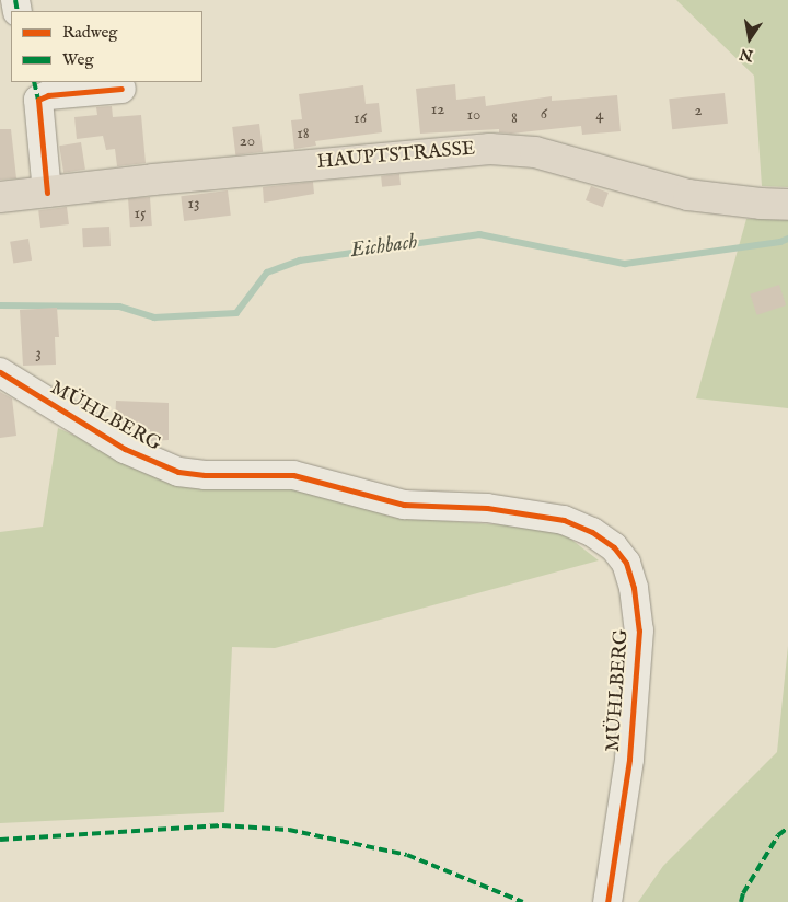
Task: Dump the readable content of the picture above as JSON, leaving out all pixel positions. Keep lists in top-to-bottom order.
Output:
{
  "streets": {
    "main road": ["HAUPTSTRASSE"],
    "street": ["MÜHLBERG"]
  },
  "water": ["Eichbach"],
  "house_numbers": [
    "12",
    "2",
    "6",
    "10",
    "4",
    "16",
    "8",
    "18",
    "20",
    "13",
    "15",
    "3"
  ],
  "legend": ["Radweg", "Weg"],
  "north": "bottom"
}
